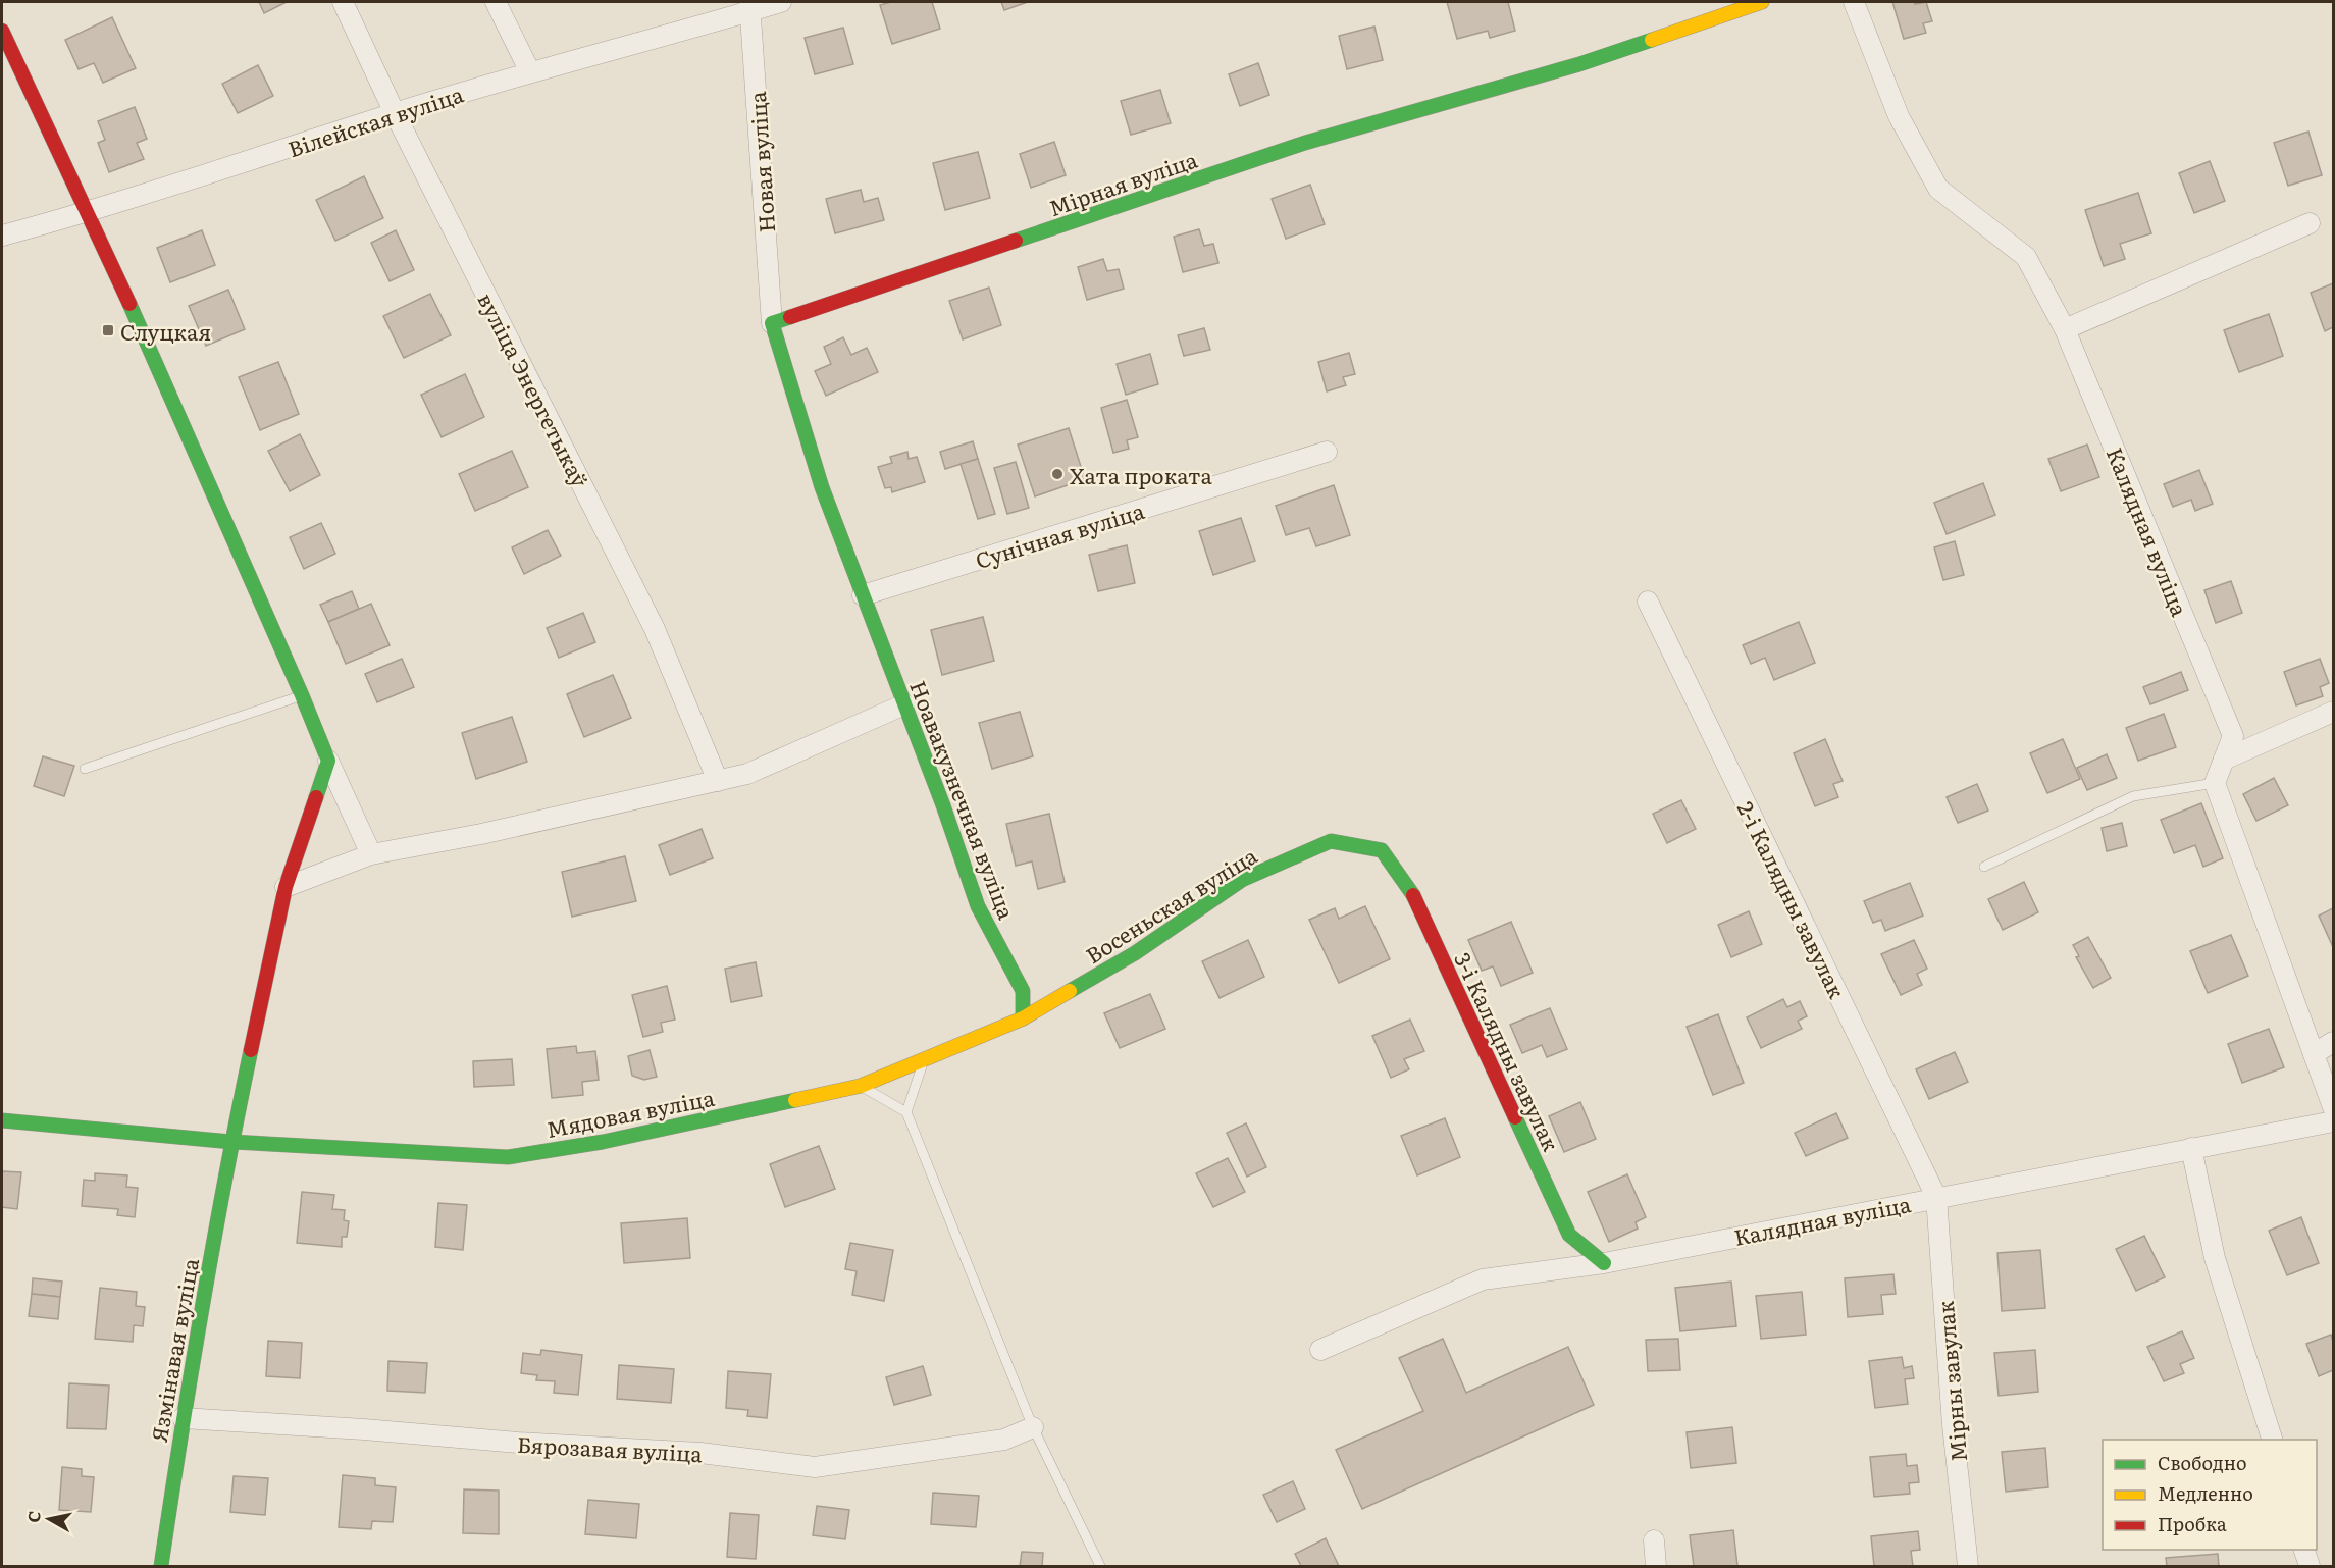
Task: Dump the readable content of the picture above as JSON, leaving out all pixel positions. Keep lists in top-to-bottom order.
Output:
{
  "streets": {
    "street": [
      "Вілейская вуліца",
      "Новая вуліца",
      "Мірная вуліца",
      "вуліца Энергетыкаў",
      "Калядная вуліца",
      "Сунічная вуліца",
      "Ноавакузнечная вуліца",
      "2-і Калядны завулак",
      "Восеньская вуліца",
      "3-і Калядны завулак",
      "Мядовая вуліца",
      "Язмінавая вуліца",
      "Мірны завулак",
      "Бярозавая вуліца"
    ]
  },
  "crossings": [
    ["Вілейская вуліца", "Новая вуліца"],
    ["Вілейская вуліца", "вуліца Энергетыкаў"],
    ["Новая вуліца", "Мірная вуліца"],
    ["Калядная вуліца", "2-і Калядны завулак"],
    ["Калядная вуліца", "3-і Калядны завулак"],
    ["Калядная вуліца", "Мірны завулак"],
    ["Сунічная вуліца", "Ноавакузнечная вуліца"],
    ["Ноавакузнечная вуліца", "Восеньская вуліца"],
    ["Ноавакузнечная вуліца", "Мядовая вуліца"],
    ["2-і Калядны завулак", "Мірны завулак"],
    ["Восеньская вуліца", "3-і Калядны завулак"],
    ["Восеньская вуліца", "Мядовая вуліца"],
    ["Мядовая вуліца", "Язмінавая вуліца"],
    ["Язмінавая вуліца", "Бярозавая вуліца"]
  ],
  "places": {
    "transit": ["Слуцкая"],
    "other": ["Хата проката"]
  },
  "legend": ["Свободно", "Медленно", "Пробка"],
  "north": "left"
}
